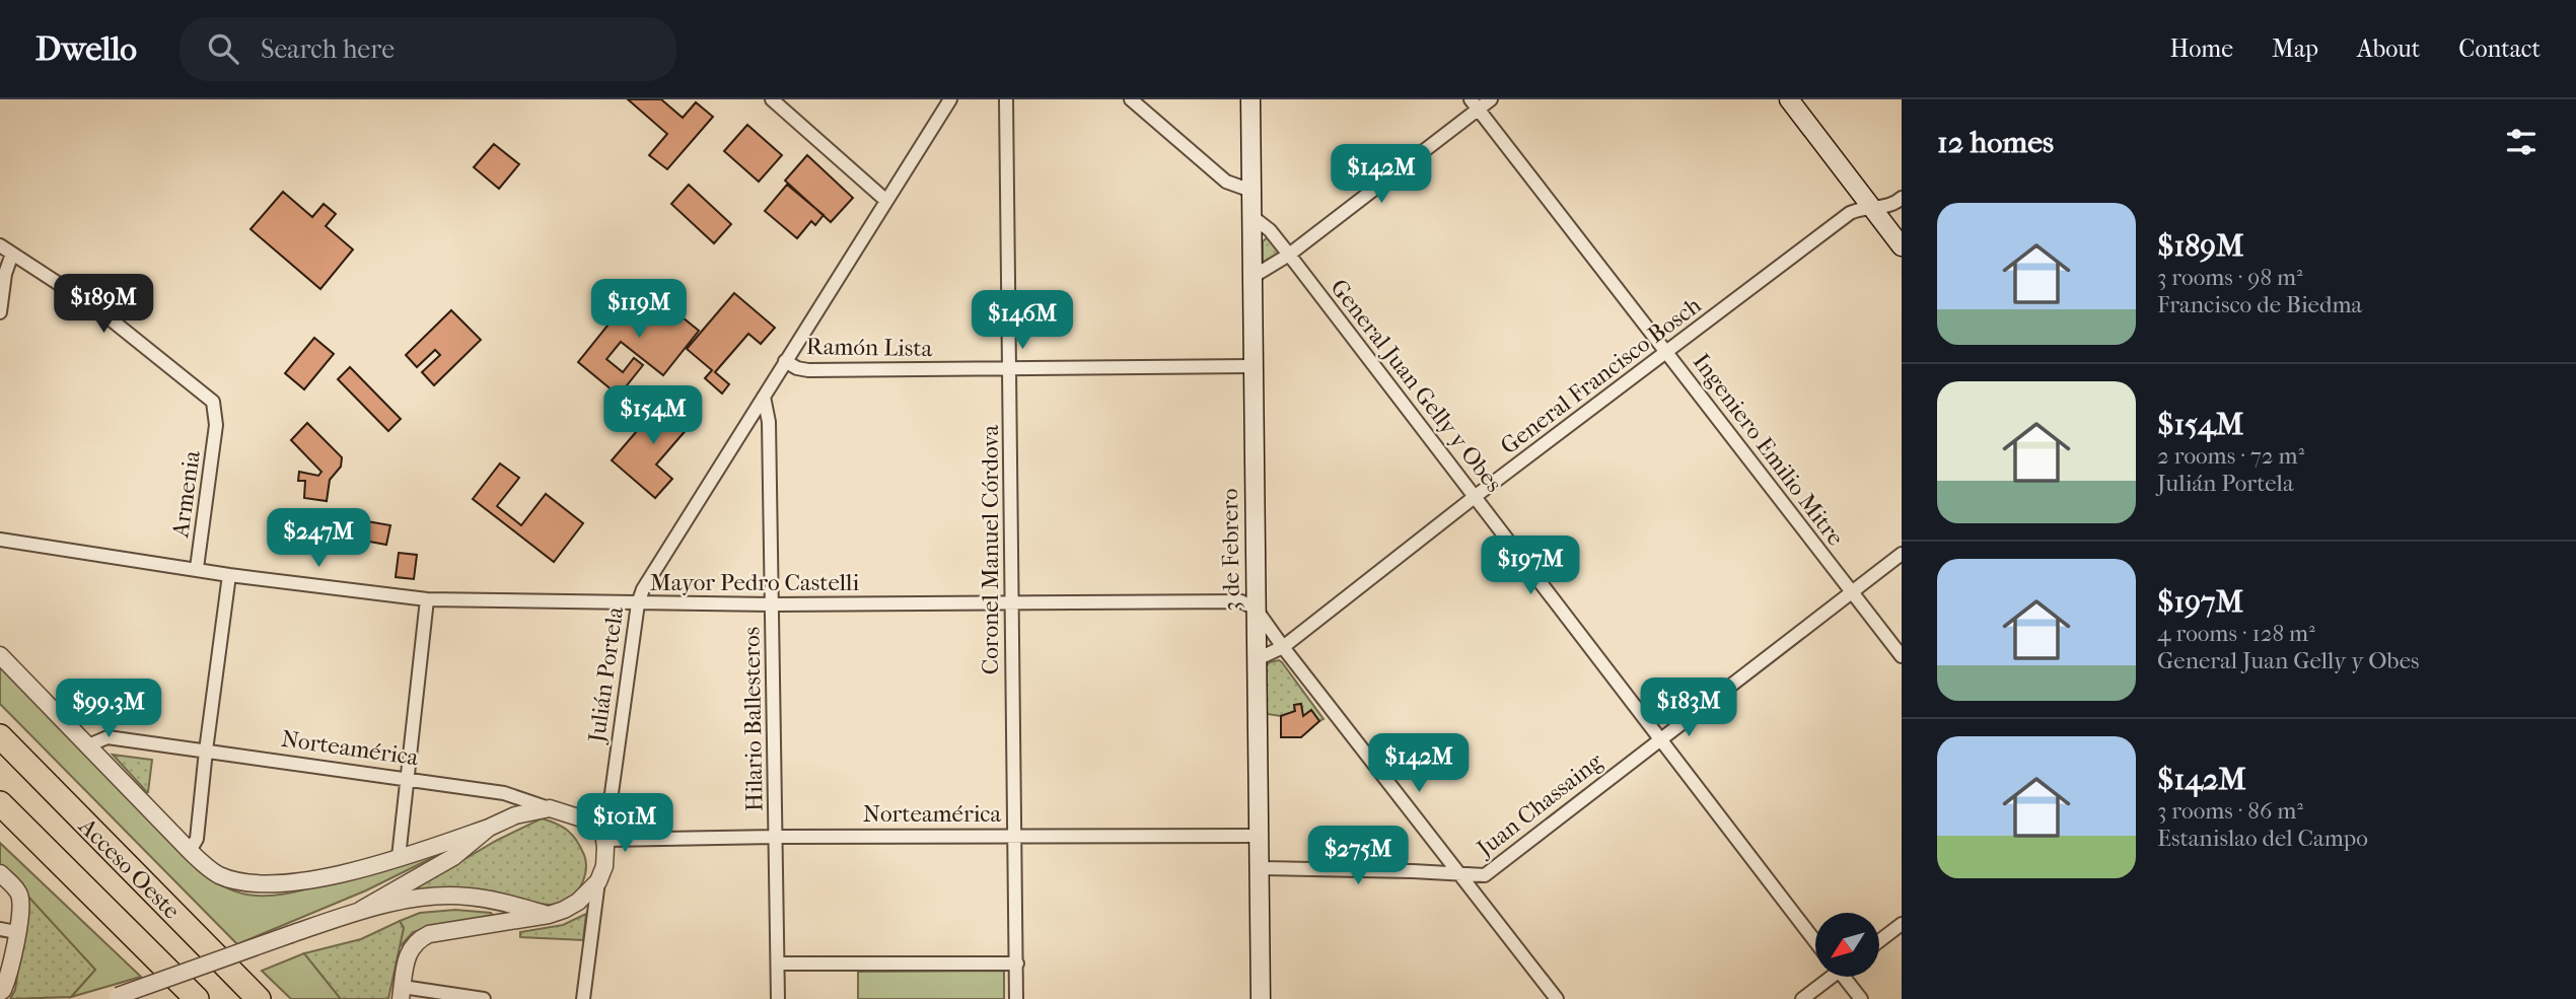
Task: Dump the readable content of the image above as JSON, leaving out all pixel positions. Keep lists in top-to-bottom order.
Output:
{
  "streets": {
    "highway": ["Acceso Oeste"],
    "main road": ["3 de Febrero"],
    "street": [
      "Ramón Lista",
      "General Francisco Bosch",
      "General Juan Gelly y Obes",
      "Ingeniero Emilio Mitre",
      "Armenia",
      "Coronel Manuel Córdova",
      "Mayor Pedro Castelli",
      "Julián Portela",
      "Hilario Ballesteros",
      "Norteamérica",
      "Juan Chassaing"
    ]
  },
  "crossings": [
    ["Ramón Lista", "Coronel Manuel Córdova"],
    ["Ramón Lista", "3 de Febrero"],
    ["Ramón Lista", "Julián Portela"],
    ["General Francisco Bosch", "General Juan Gelly y Obes"],
    ["General Francisco Bosch", "Ingeniero Emilio Mitre"],
    ["General Francisco Bosch", "3 de Febrero"],
    ["General Juan Gelly y Obes", "3 de Febrero"],
    ["General Juan Gelly y Obes", "Juan Chassaing"],
    ["Ingeniero Emilio Mitre", "Juan Chassaing"],
    ["Armenia", "Mayor Pedro Castelli"],
    ["Coronel Manuel Córdova", "Mayor Pedro Castelli"],
    ["Coronel Manuel Córdova", "Norteamérica"],
    ["3 de Febrero", "Mayor Pedro Castelli"],
    ["3 de Febrero", "Norteamérica"],
    ["3 de Febrero", "Juan Chassaing"],
    ["Mayor Pedro Castelli", "Julián Portela"],
    ["Mayor Pedro Castelli", "Hilario Ballesteros"],
    ["Julián Portela", "Hilario Ballesteros"],
    ["Julián Portela", "Norteamérica"],
    ["Hilario Ballesteros", "Norteamérica"]
  ],
  "north": "bottom left",
  "page": {
    "header": "Dwello",
    "search": "Search here",
    "nav": [
      "Home",
      "Map",
      "About",
      "Contact"
    ],
    "heading": "12 homes",
    "price": [
      "$142M",
      "$189M",
      "$119M",
      "$146M",
      "$154M",
      "$247M",
      "$197M",
      "$183M",
      "$99.3M",
      "$142M",
      "$101M",
      "$275M"
    ],
    "list": [
      {
        "name": "$189M",
        "note": "3 rooms · 98 m² · Francisco de Biedma"
      },
      {
        "name": "$154M",
        "note": "2 rooms · 72 m² · Julián Portela"
      },
      {
        "name": "$197M",
        "note": "4 rooms · 128 m² · General Juan Gelly y Obes"
      },
      {
        "name": "$142M",
        "note": "3 rooms · 86 m² · Estanislao del Campo"
      }
    ]
  }
}
